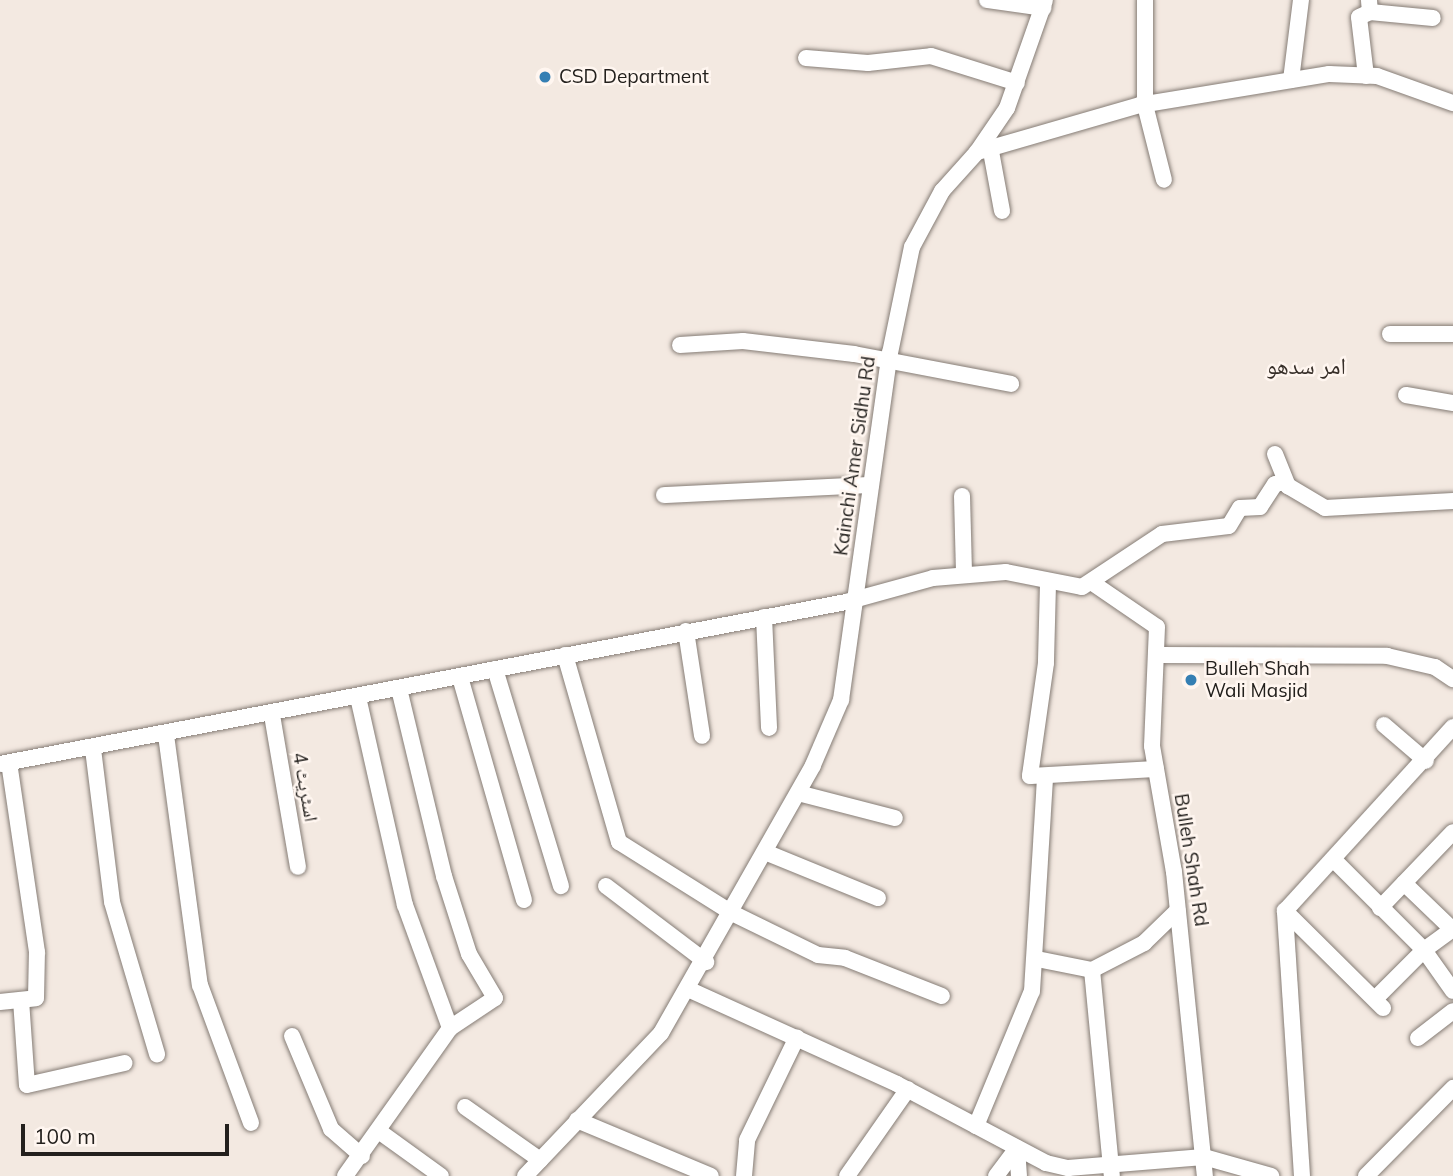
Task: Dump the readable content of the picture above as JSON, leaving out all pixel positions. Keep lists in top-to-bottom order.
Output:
{
  "streets": {
    "street": ["Kainchi Amer Sidhu Rd", "اسٹریٹ 4", "Bulleh Shah Rd"]
  },
  "districts": ["امر سدھو"],
  "places": ["CSD Department", "Bulleh Shah Wali Masjid"],
  "scale_bar": "100 m"
}
